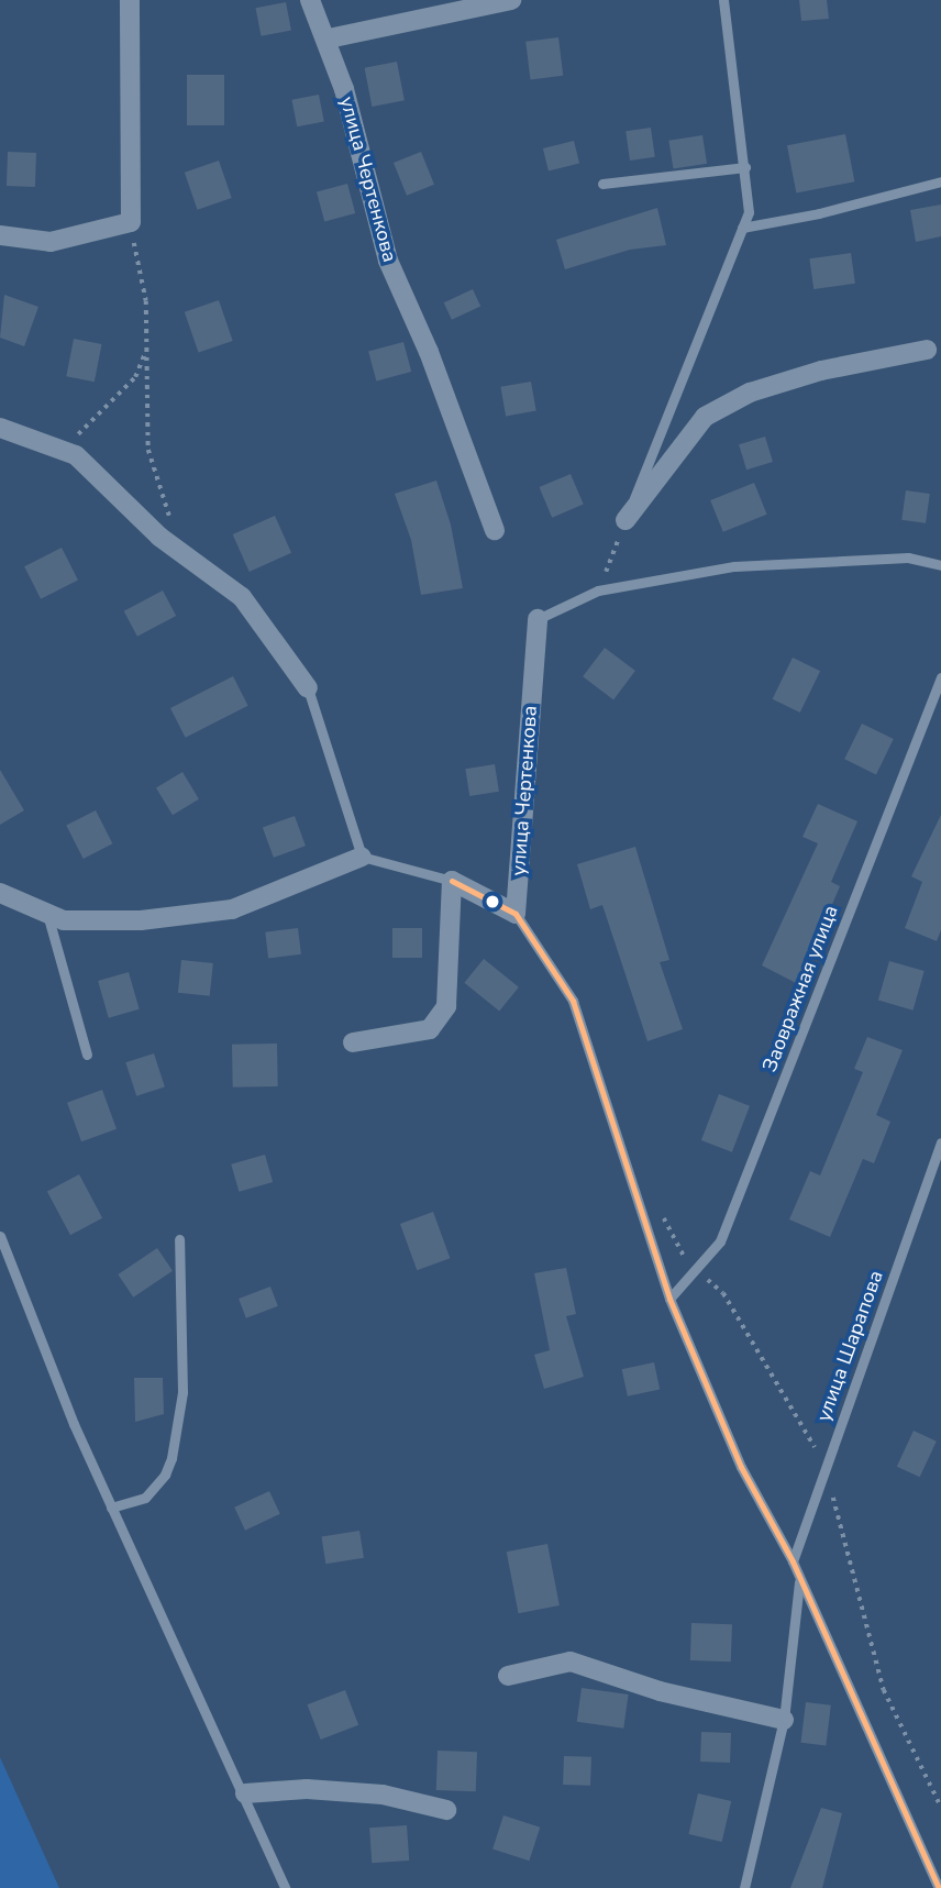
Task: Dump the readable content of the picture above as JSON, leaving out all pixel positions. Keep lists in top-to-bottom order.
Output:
{
  "streets": {
    "street": ["улица Чертенкова"],
    "lane": ["Заовражная улица", "улица Шарапова"]
  }
}
